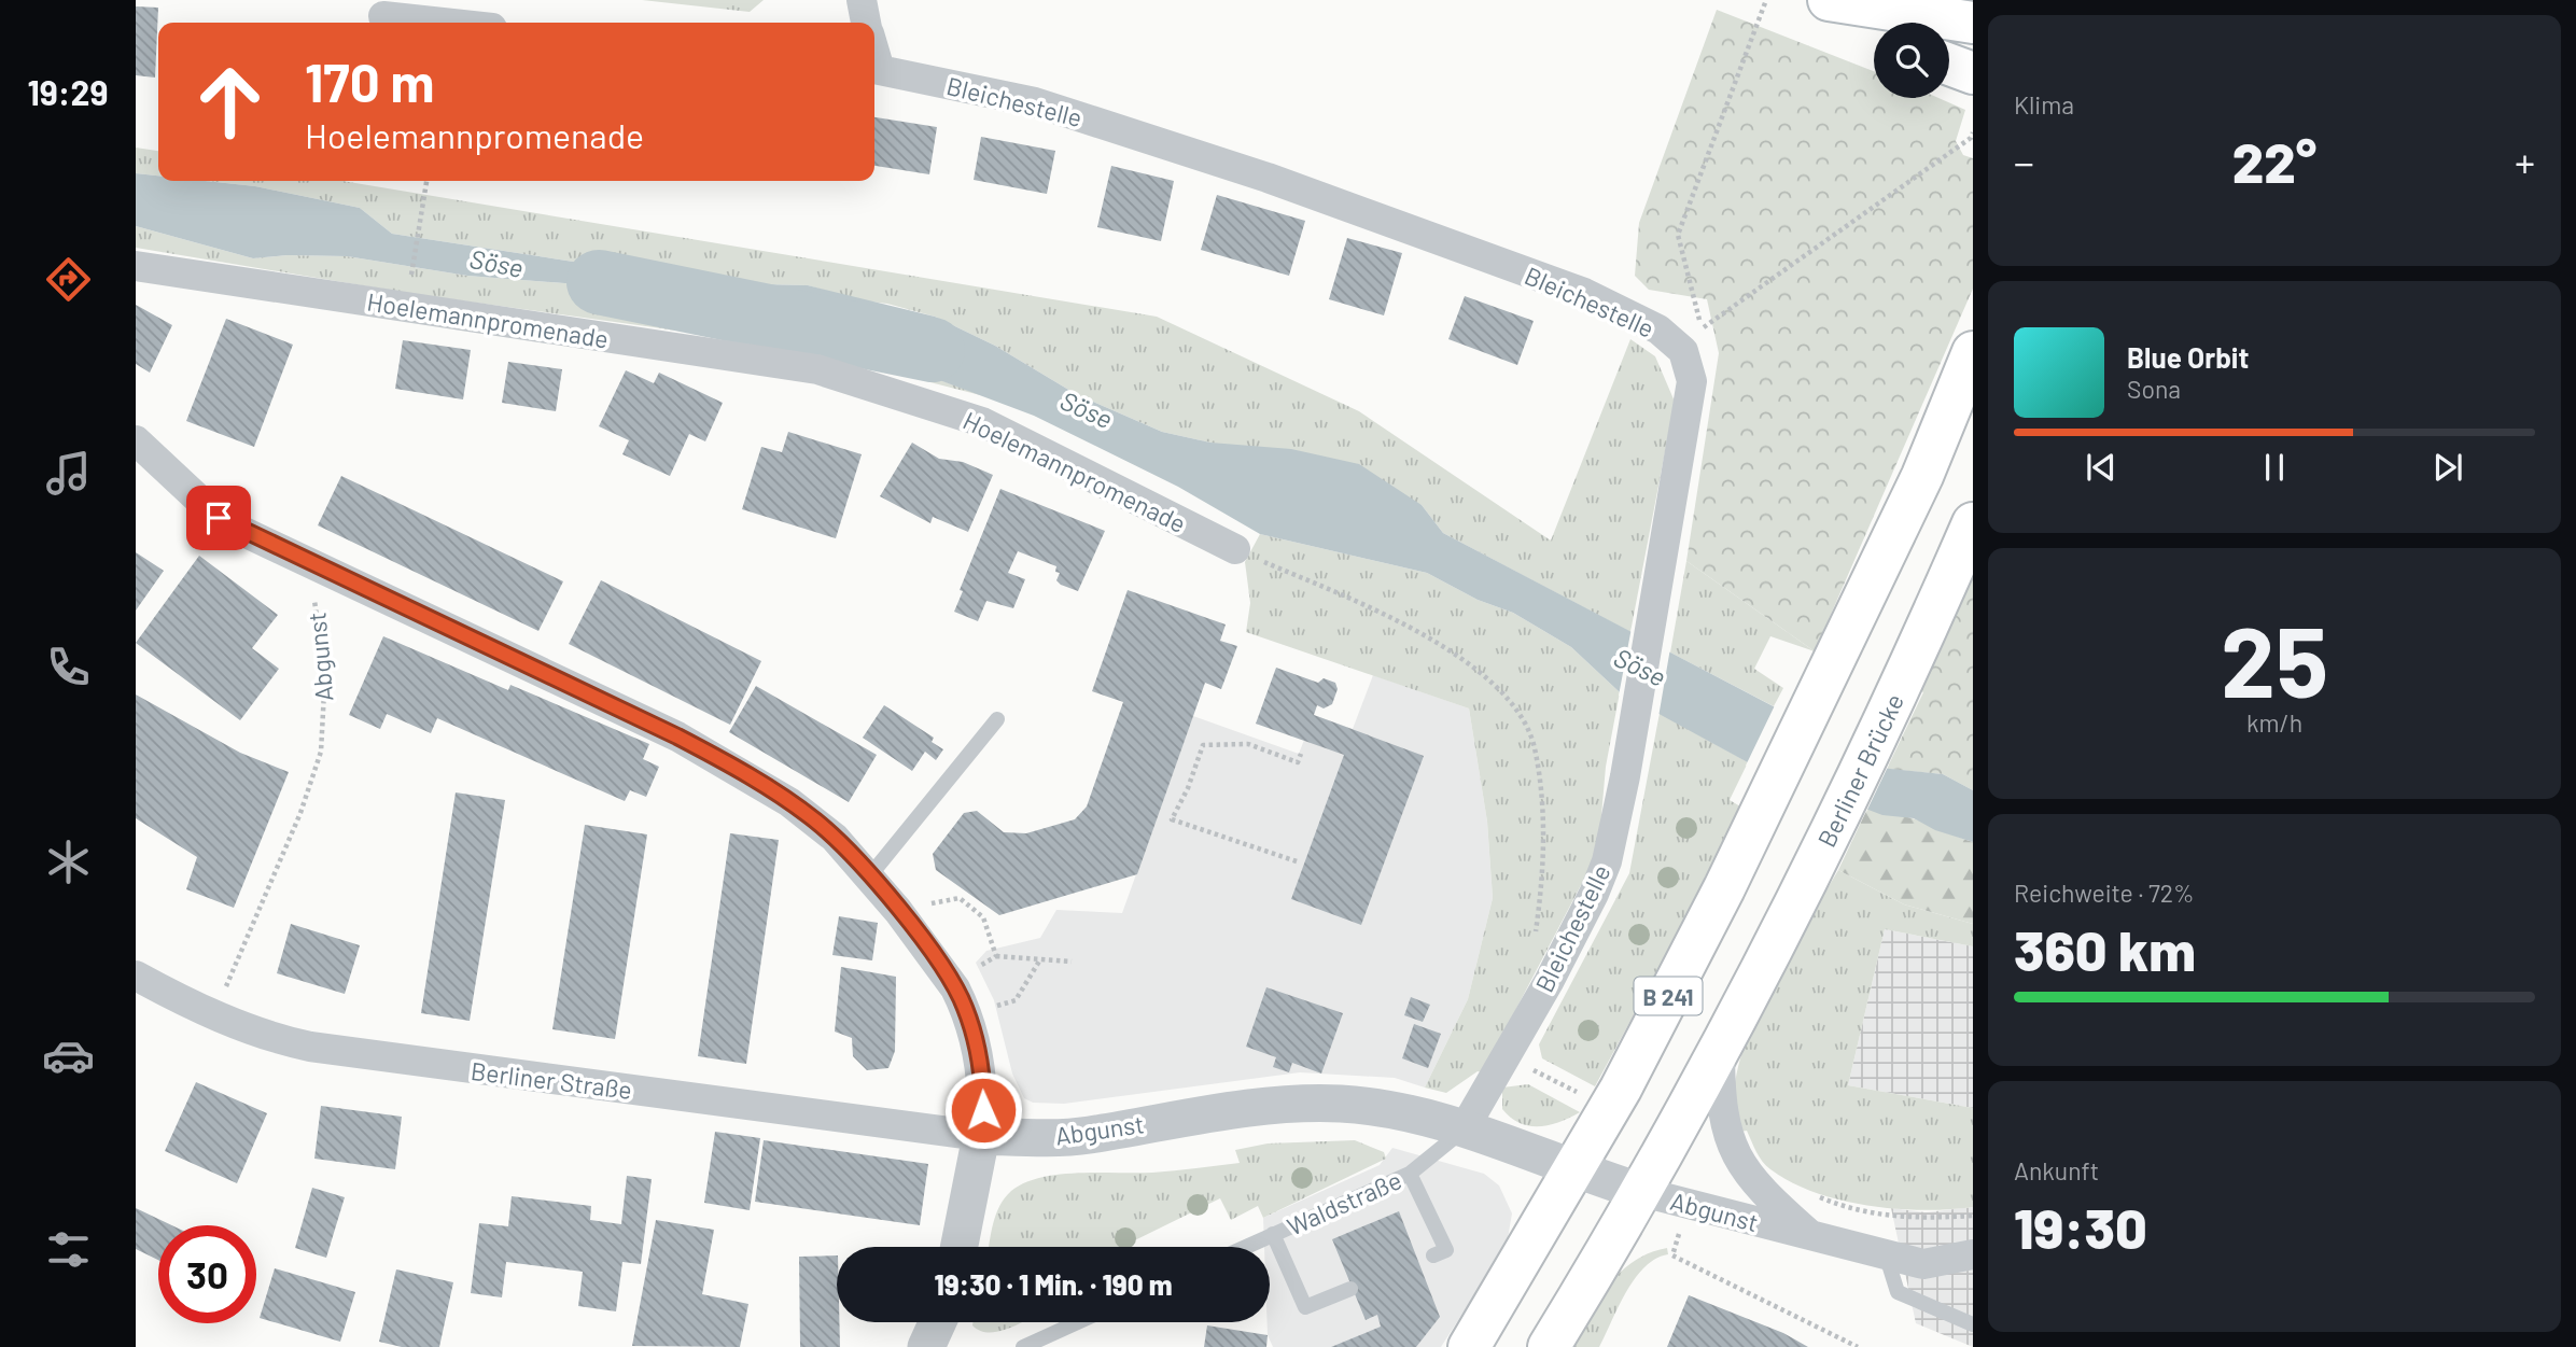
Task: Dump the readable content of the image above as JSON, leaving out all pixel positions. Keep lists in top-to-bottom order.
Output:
{
  "streets": {
    "main road": ["Berliner Brücke", "B 241"],
    "street": [
      "Bleichestelle",
      "Hoelemannpromenade",
      "Abgunst",
      "Berliner Straße"
    ],
    "lane": ["Waldstraße"]
  },
  "crossings": [
    ["Bleichestelle", "Abgunst"],
    ["Bleichestelle", "Waldstraße"],
    ["Abgunst", "B 241"],
    ["Abgunst", "Berliner Straße"],
    ["Abgunst", "Waldstraße"],
    ["Berliner Brücke", "B 241"]
  ],
  "water": ["Söse"],
  "page": {
    "tabs": "19:29",
    "tile": [
      "Klima",
      ["25", "km/h"],
      ["Reichweite · 72%", "360 km"],
      ["Ankunft", "19:30"]
    ],
    "turn": ["170 m", "Hoelemannpromenade"],
    "heat": ["−", "22°", "+"],
    "song": ["Blue Orbit", "Sona"],
    "limit": "30",
    "trip": "19:30 · 1 Min. · 190 m"
  }
}
